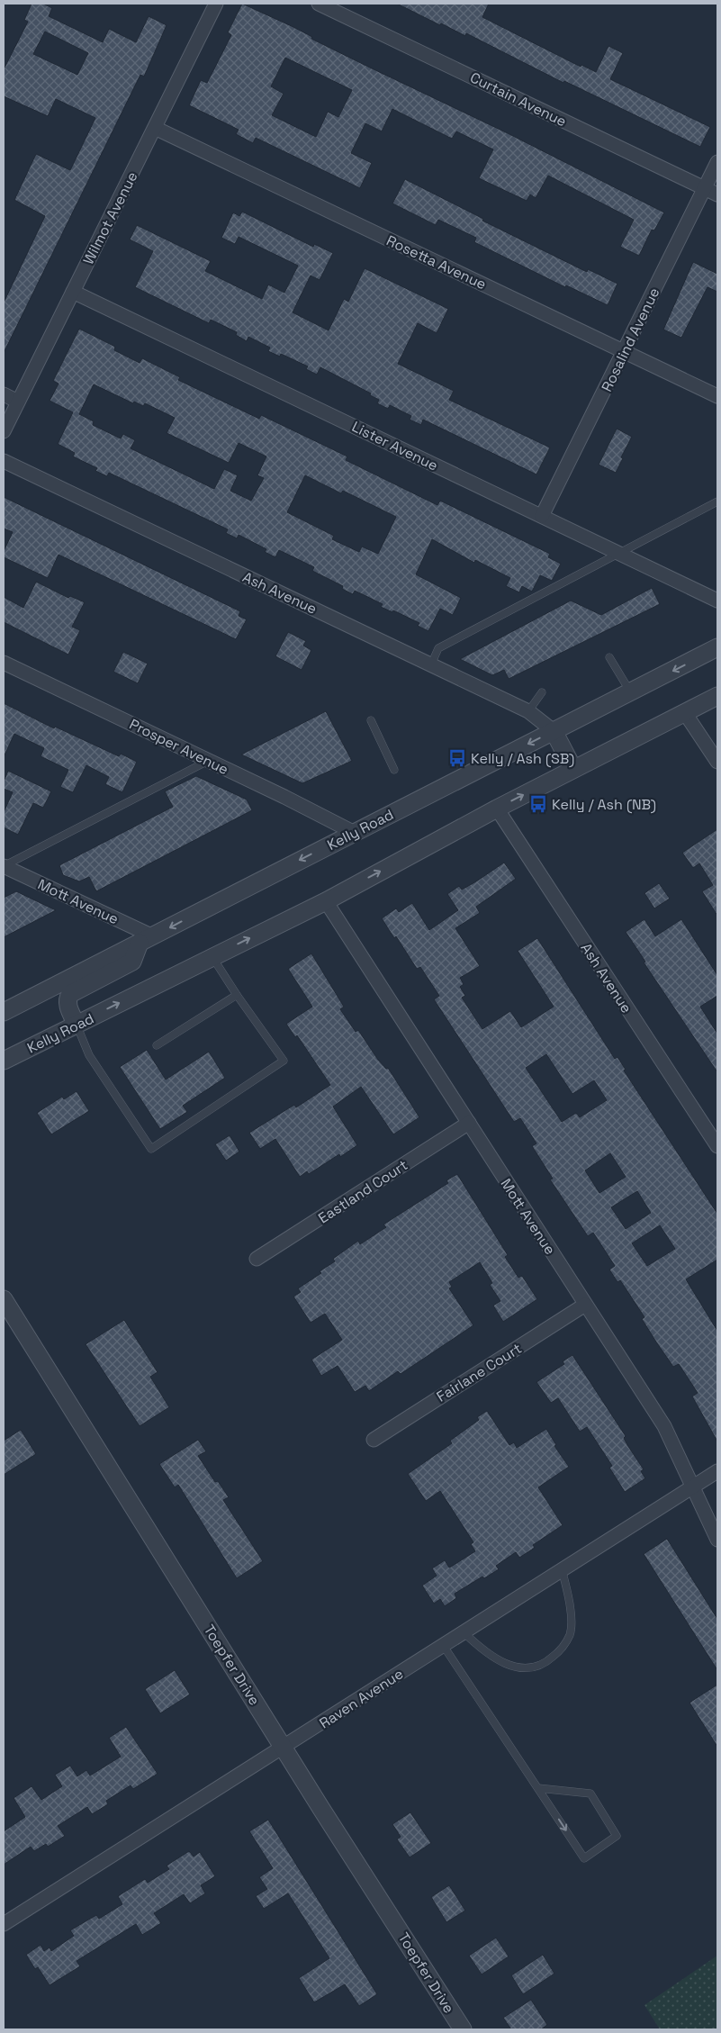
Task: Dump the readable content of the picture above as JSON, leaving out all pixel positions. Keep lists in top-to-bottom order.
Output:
{
  "streets": {
    "street": [
      "Curtain Avenue",
      "Wilmot Avenue",
      "Rosetta Avenue",
      "Rosalind Avenue",
      "Lister Avenue",
      "Ash Avenue",
      "Prosper Avenue",
      "Kelly Road",
      "Mott Avenue",
      "Eastland Court",
      "Fairlane Court",
      "Toepfer Drive",
      "Raven Avenue"
    ]
  },
  "crossings": [
    ["Curtain Avenue", "Rosalind Avenue"],
    ["Wilmot Avenue", "Rosetta Avenue"],
    ["Wilmot Avenue", "Lister Avenue"],
    ["Rosetta Avenue", "Rosalind Avenue"],
    ["Rosalind Avenue", "Lister Avenue"],
    ["Ash Avenue", "Kelly Road"],
    ["Prosper Avenue", "Kelly Road"],
    ["Kelly Road", "Mott Avenue"],
    ["Mott Avenue", "Eastland Court"],
    ["Mott Avenue", "Fairlane Court"],
    ["Mott Avenue", "Raven Avenue"],
    ["Toepfer Drive", "Raven Avenue"]
  ],
  "places": {
    "bus stop": ["Kelly / Ash (SB)", "Kelly / Ash (NB)"]
  }
}
